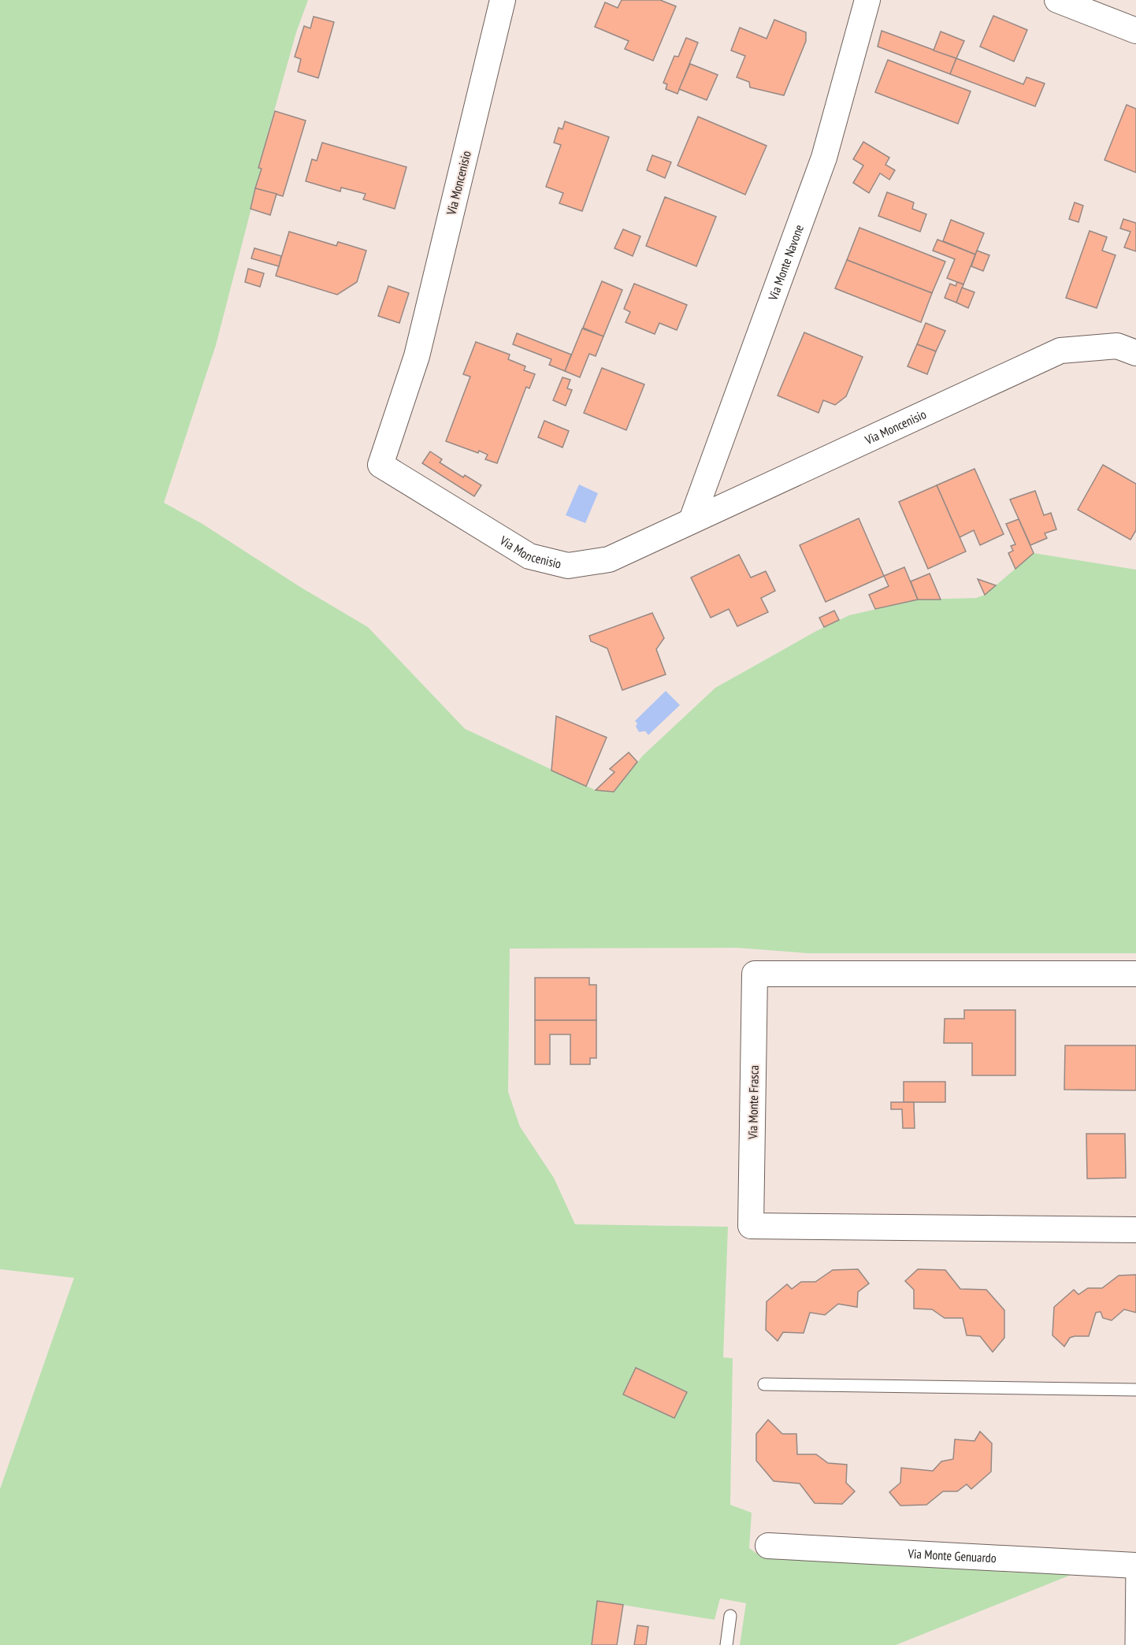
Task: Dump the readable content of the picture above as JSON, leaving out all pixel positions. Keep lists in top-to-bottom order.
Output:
{
  "streets": {
    "street": [
      "Via Moncenisio",
      "Via Monte Navone",
      "Via Monte Frasca",
      "Via Monte Genuardo"
    ]
  },
  "crossings": [
    ["Via Moncenisio", "Via Monte Navone"]
  ]
}
